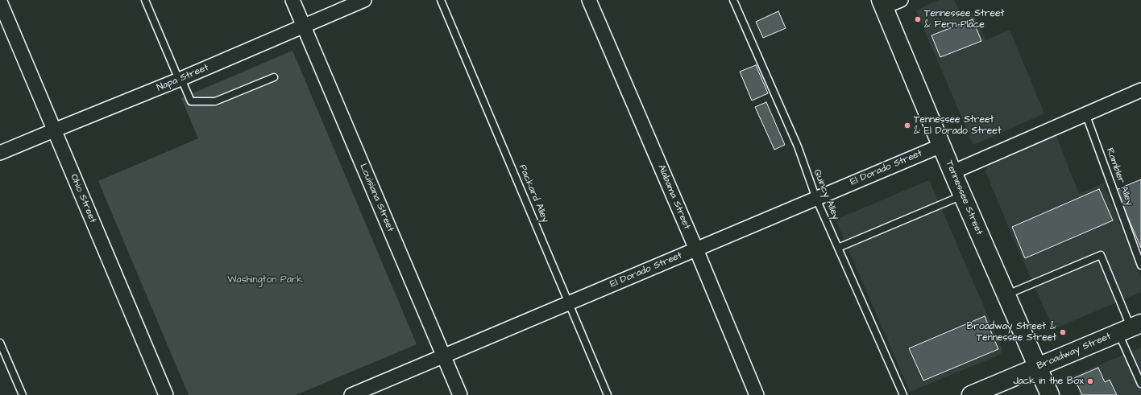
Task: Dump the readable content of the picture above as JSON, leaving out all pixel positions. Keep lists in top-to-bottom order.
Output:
{
  "streets": {
    "main road": ["Tennessee Street", "Broadway Street"],
    "street": [
      "Napa Street",
      "El Dorado Street",
      "Alabama Street",
      "Louisiana Street",
      "Ohio Street"
    ],
    "lane": ["Rambler Alley", "Packard Alley", "Quincy Alley"]
  },
  "crossings": [
    ["Napa Street", "Louisiana Street"],
    ["Napa Street", "Ohio Street"],
    ["El Dorado Street", "Packard Alley"],
    ["El Dorado Street", "Quincy Alley"],
    ["El Dorado Street", "Alabama Street"],
    ["El Dorado Street", "Louisiana Street"],
    ["El Dorado Street", "Tennessee Street"],
    ["Tennessee Street", "Broadway Street"]
  ],
  "parks": ["Washington Park"],
  "places": [
    "Tennessee Street & Fern Place",
    "Tennessee Street & El Dorado Street",
    "Broadway Street & Tennessee Street",
    "Jack in the Box"
  ]
}
